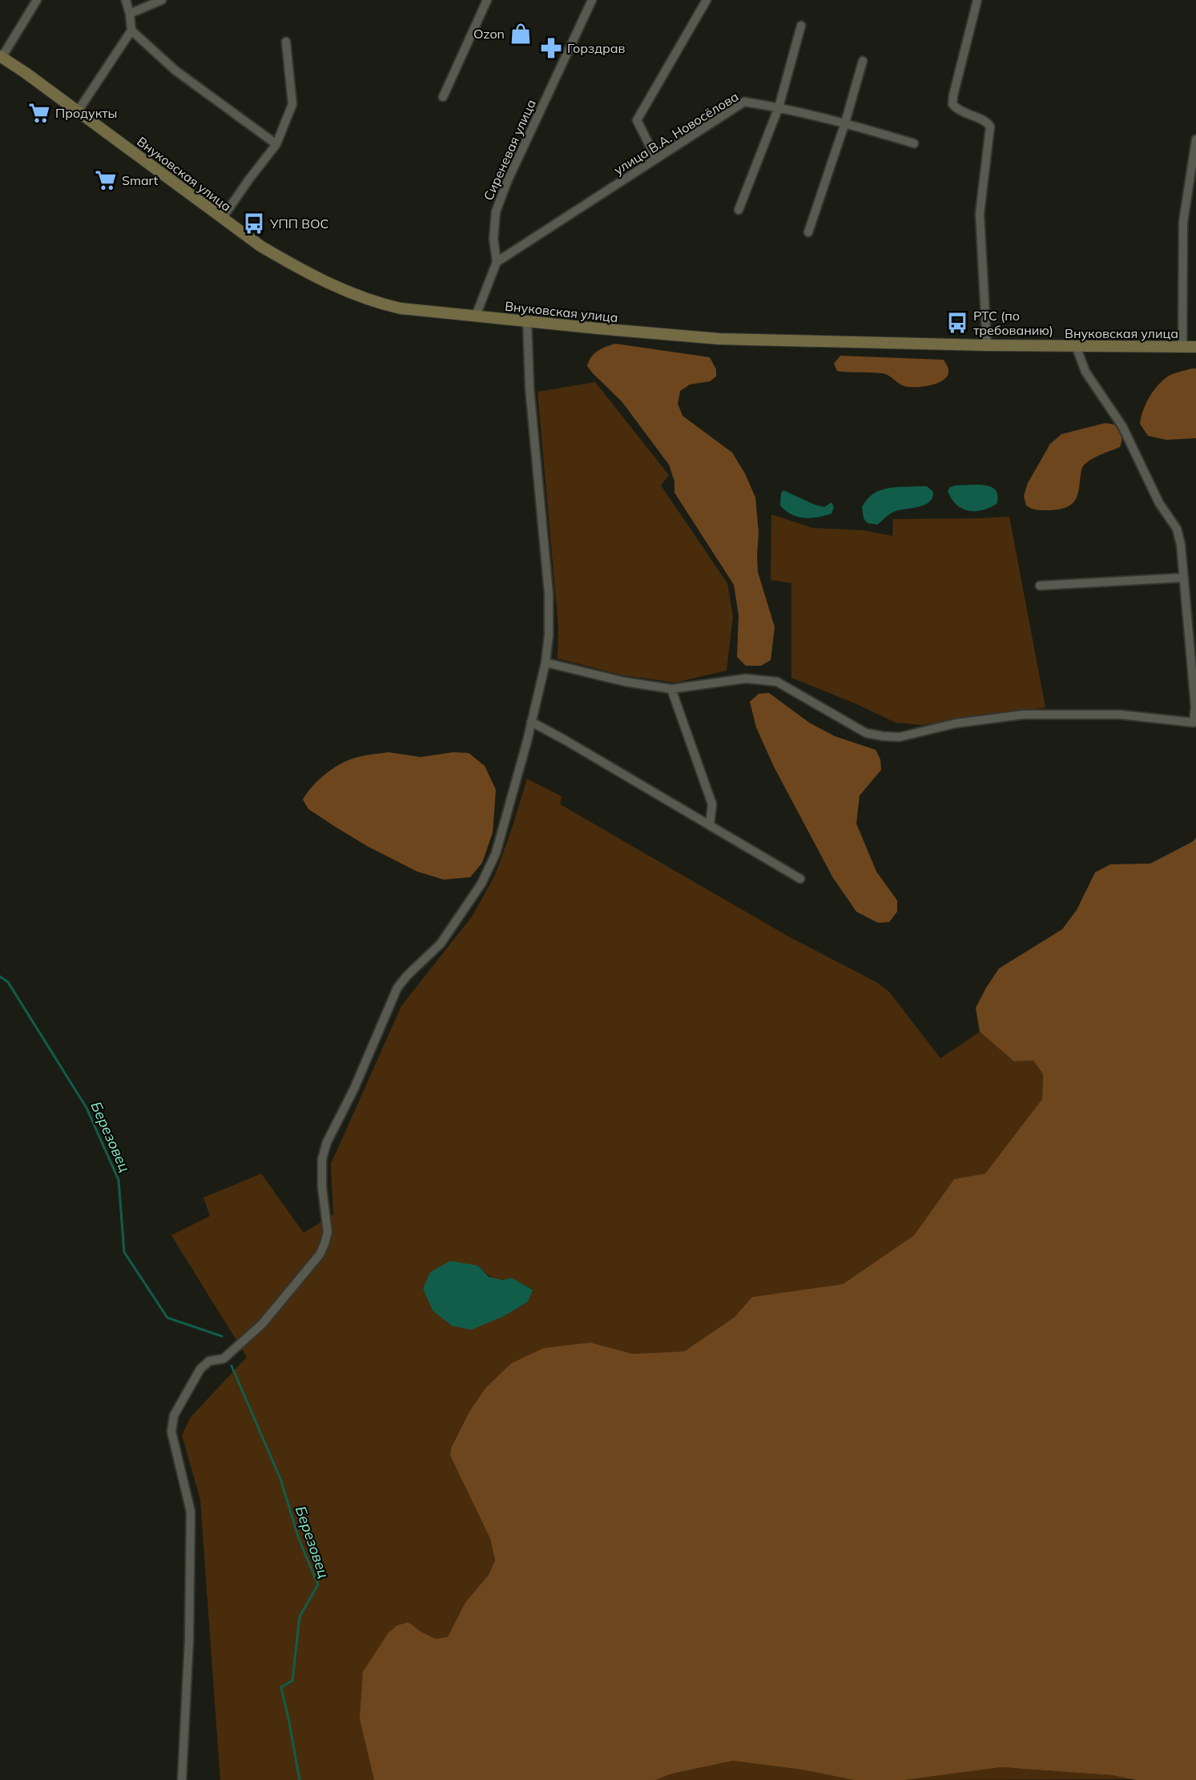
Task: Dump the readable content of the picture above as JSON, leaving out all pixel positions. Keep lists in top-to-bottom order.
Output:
{
  "streets": {
    "main road": ["Внуковская улица"],
    "street": ["улица В.А. Новосёлова", "Сиреневая улица"]
  },
  "crossings": [
    ["улица В.А. Новосёлова", "Сиреневая улица"],
    ["Сиреневая улица", "Внуковская улица"]
  ],
  "water": ["Березовец"],
  "places": {
    "shop": ["Ozon"],
    "pharmacy": ["Горздрав"],
    "supermarket": ["Продукты", "Smart"],
    "bus stop": ["УПП ВОС", "РТС (по требованию)"]
  }
}
